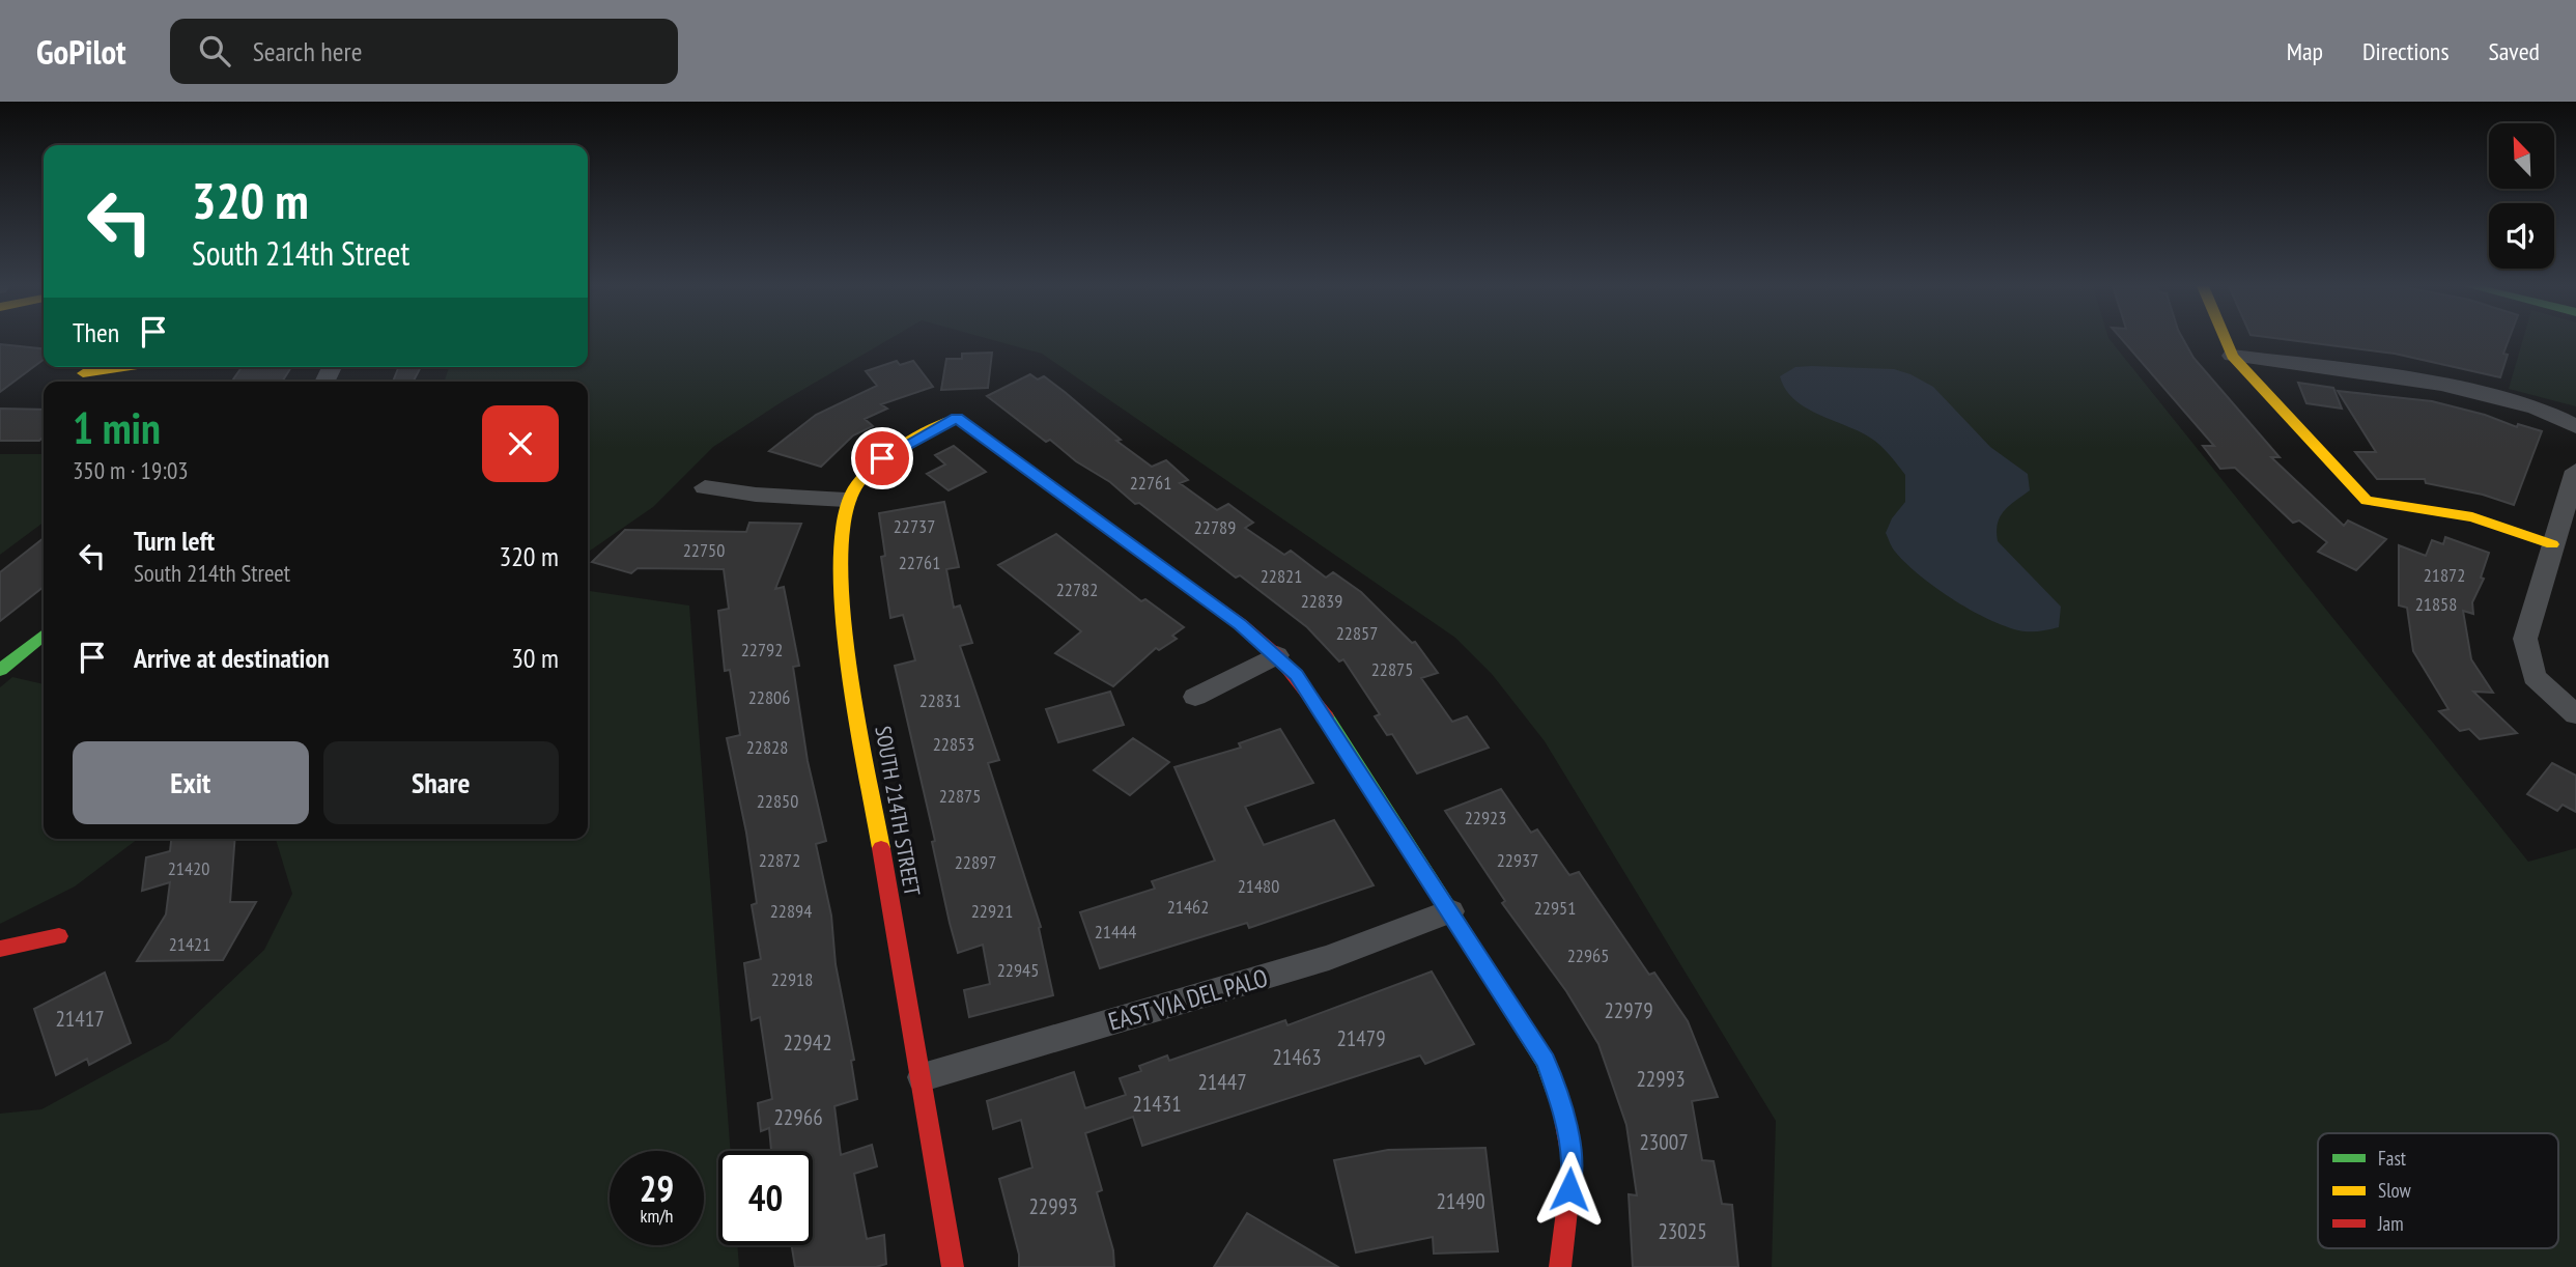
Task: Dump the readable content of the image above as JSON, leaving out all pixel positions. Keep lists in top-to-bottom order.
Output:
{
  "streets": {
    "street": ["SOUTH 214TH STREET", "EAST VIA DEL PALO"]
  },
  "crossings": [
    ["SOUTH 214TH STREET", "EAST VIA DEL PALO"]
  ],
  "house_numbers": [
    "22761",
    "22737",
    "22789",
    "22750",
    "22761",
    "21872",
    "22821",
    "22782",
    "22839",
    "21858",
    "22857",
    "22792",
    "22875",
    "22806",
    "22831",
    "22853",
    "22828",
    "22875",
    "22850",
    "22923",
    "22872",
    "22937",
    "22897",
    "21420",
    "21480",
    "21462",
    "22951",
    "22894",
    "22921",
    "21444",
    "21421",
    "22965",
    "22945",
    "22918",
    "22979",
    "21417",
    "21479",
    "22942",
    "21463",
    "22993",
    "21447",
    "21431",
    "22966",
    "23007",
    "21490",
    "22993",
    "23025"
  ],
  "legend": ["Fast", "Slow", "Jam"],
  "north": "top left",
  "page": {
    "header": "GoPilot",
    "search": "Search here",
    "nav": ["Map", "Directions", "Saved"],
    "turn": ["320 m", "South 214th Street"],
    "then": "Then",
    "heading": ["1 min", "350 m · 19:03"],
    "list": [
      {
        "name": "Turn left",
        "note": "South 214th Street",
        "value": "320 m"
      },
      {
        "name": "Arrive at destination",
        "value": "30 m"
      }
    ],
    "buttons": ["Exit", "Share"],
    "speed": "29 km/h",
    "limit": "40"
  }
}
